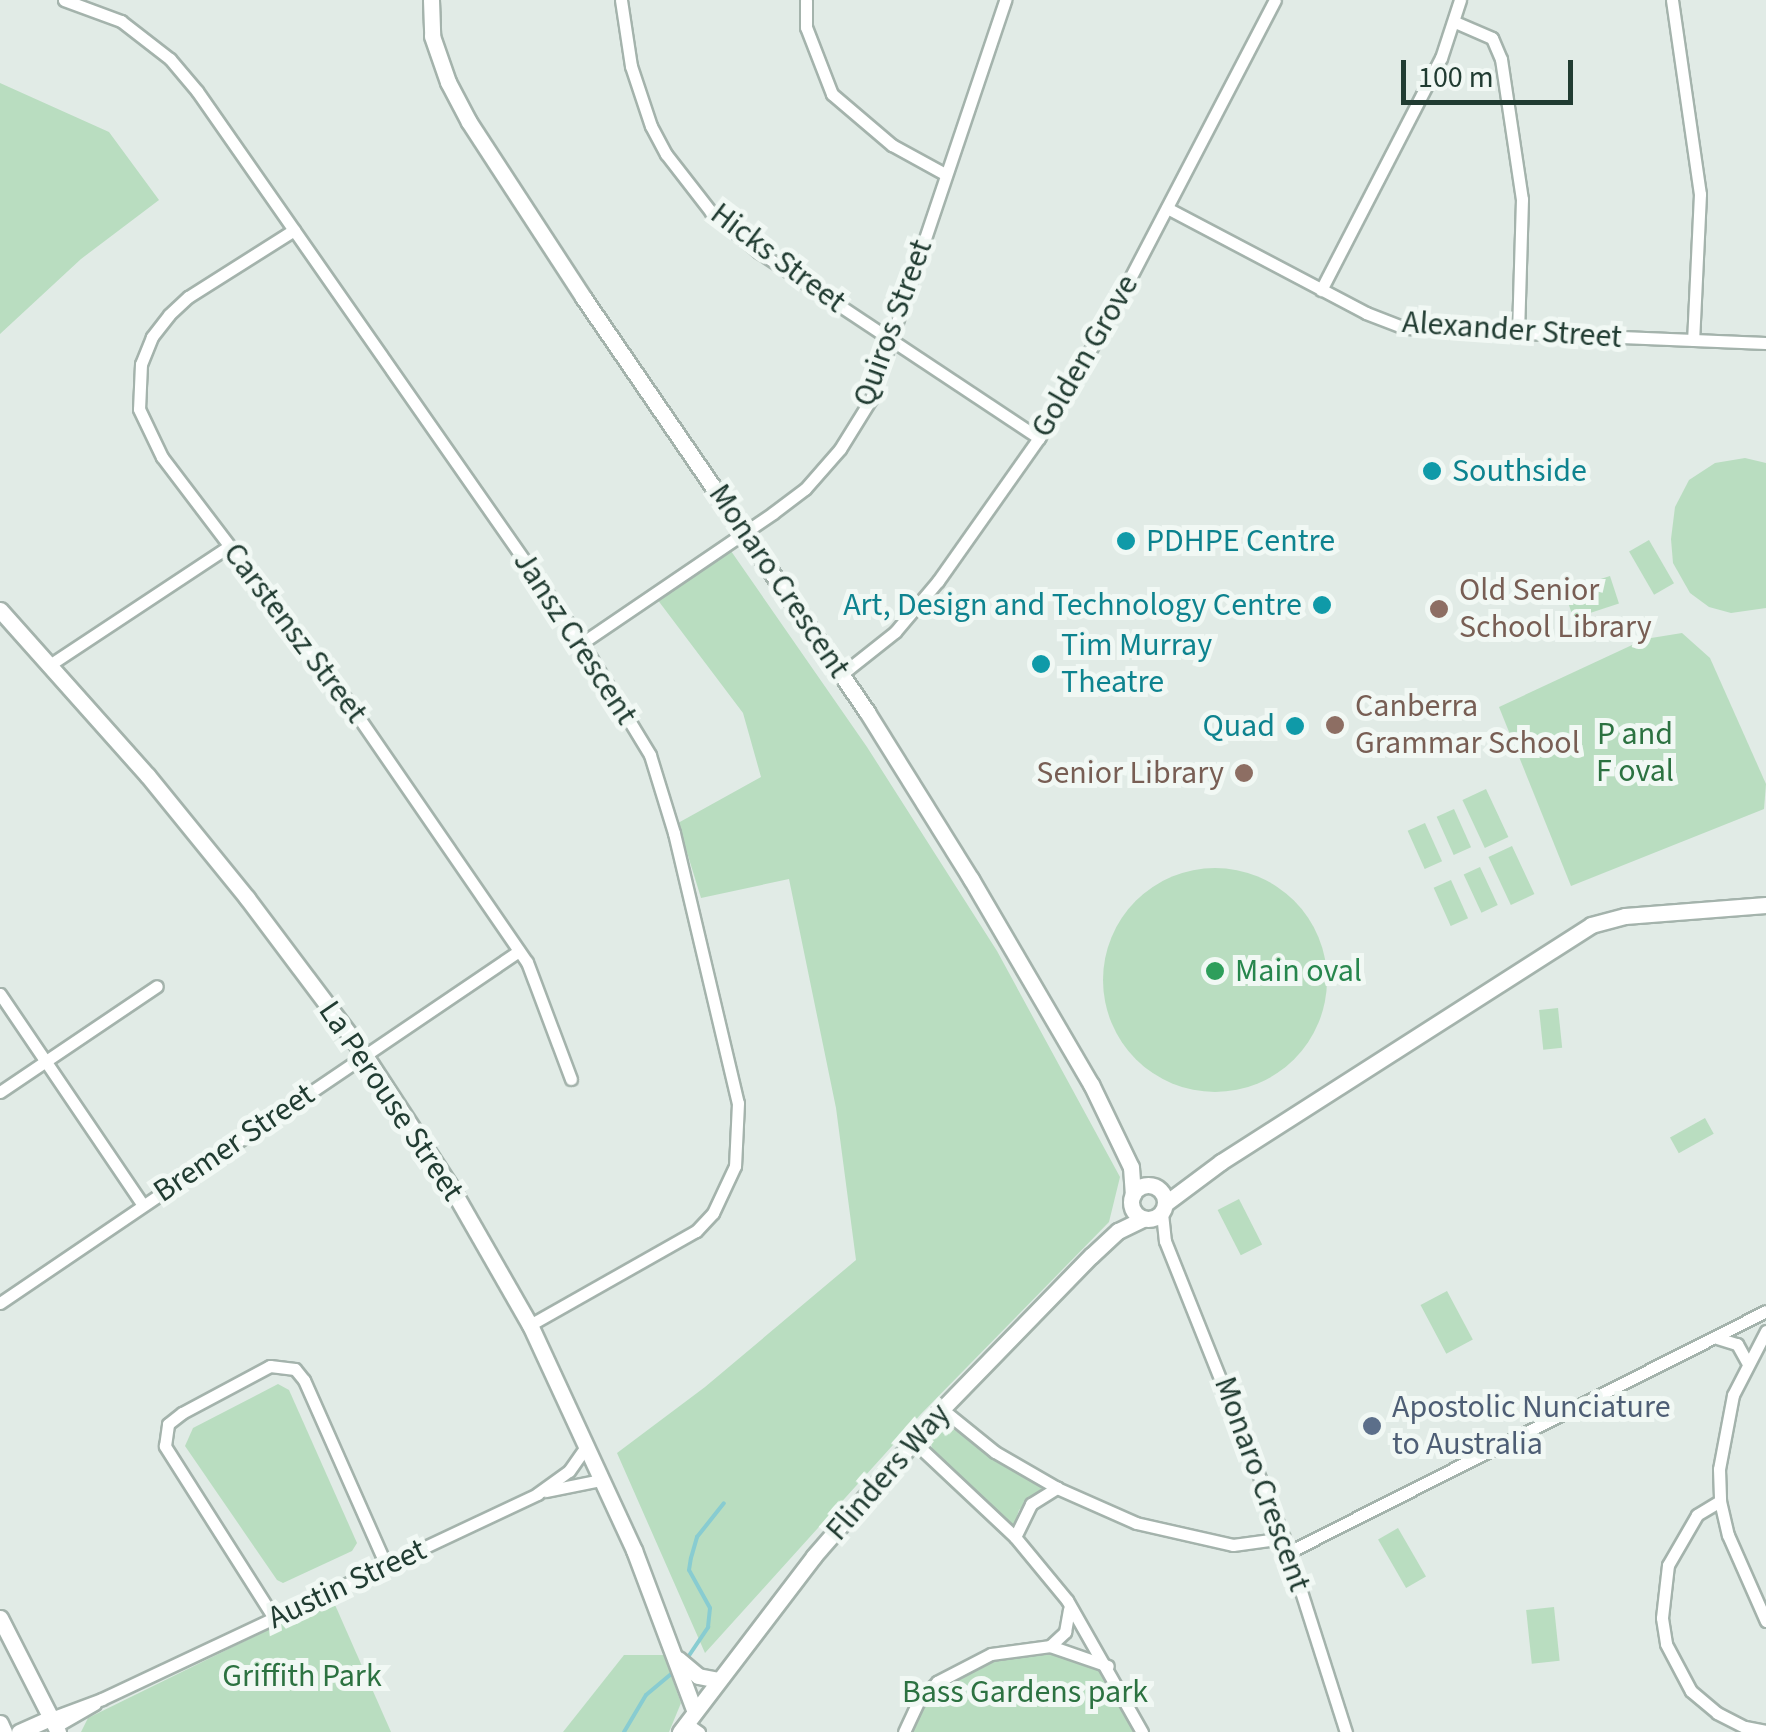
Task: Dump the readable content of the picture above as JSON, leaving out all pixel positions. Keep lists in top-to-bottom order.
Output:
{
  "streets": {
    "street": [
      "Hicks Street",
      "Quiros Street",
      "Alexander Street",
      "Golden Grove",
      "Monaro Crescent",
      "Carstensz Street",
      "Jansz Crescent",
      "La Perouse Street",
      "Bremer Street",
      "Flinders Way",
      "Austin Street"
    ]
  },
  "crossings": [
    ["Hicks Street", "Quiros Street"],
    ["Hicks Street", "Golden Grove"],
    ["Quiros Street", "Monaro Crescent"],
    ["Quiros Street", "Jansz Crescent"],
    ["Alexander Street", "Golden Grove"],
    ["Golden Grove", "Monaro Crescent"],
    ["Monaro Crescent", "Flinders Way"],
    ["Carstensz Street", "Jansz Crescent"],
    ["Carstensz Street", "Bremer Street"],
    ["Jansz Crescent", "La Perouse Street"],
    ["La Perouse Street", "Bremer Street"],
    ["La Perouse Street", "Flinders Way"],
    ["La Perouse Street", "Austin Street"]
  ],
  "parks": ["P and F oval", "Griffith Park", "Bass Gardens park"],
  "places": [
    "Southside",
    "PDHPE Centre",
    "Art, Design and Technology Centre",
    "Old Senior School Library",
    "Tim Murray Theatre",
    "Canberra Grammar School",
    "Quad",
    "Senior Library",
    "Main oval",
    "Apostolic Nunciature to Australia"
  ],
  "scale_bar": "100 m"
}
